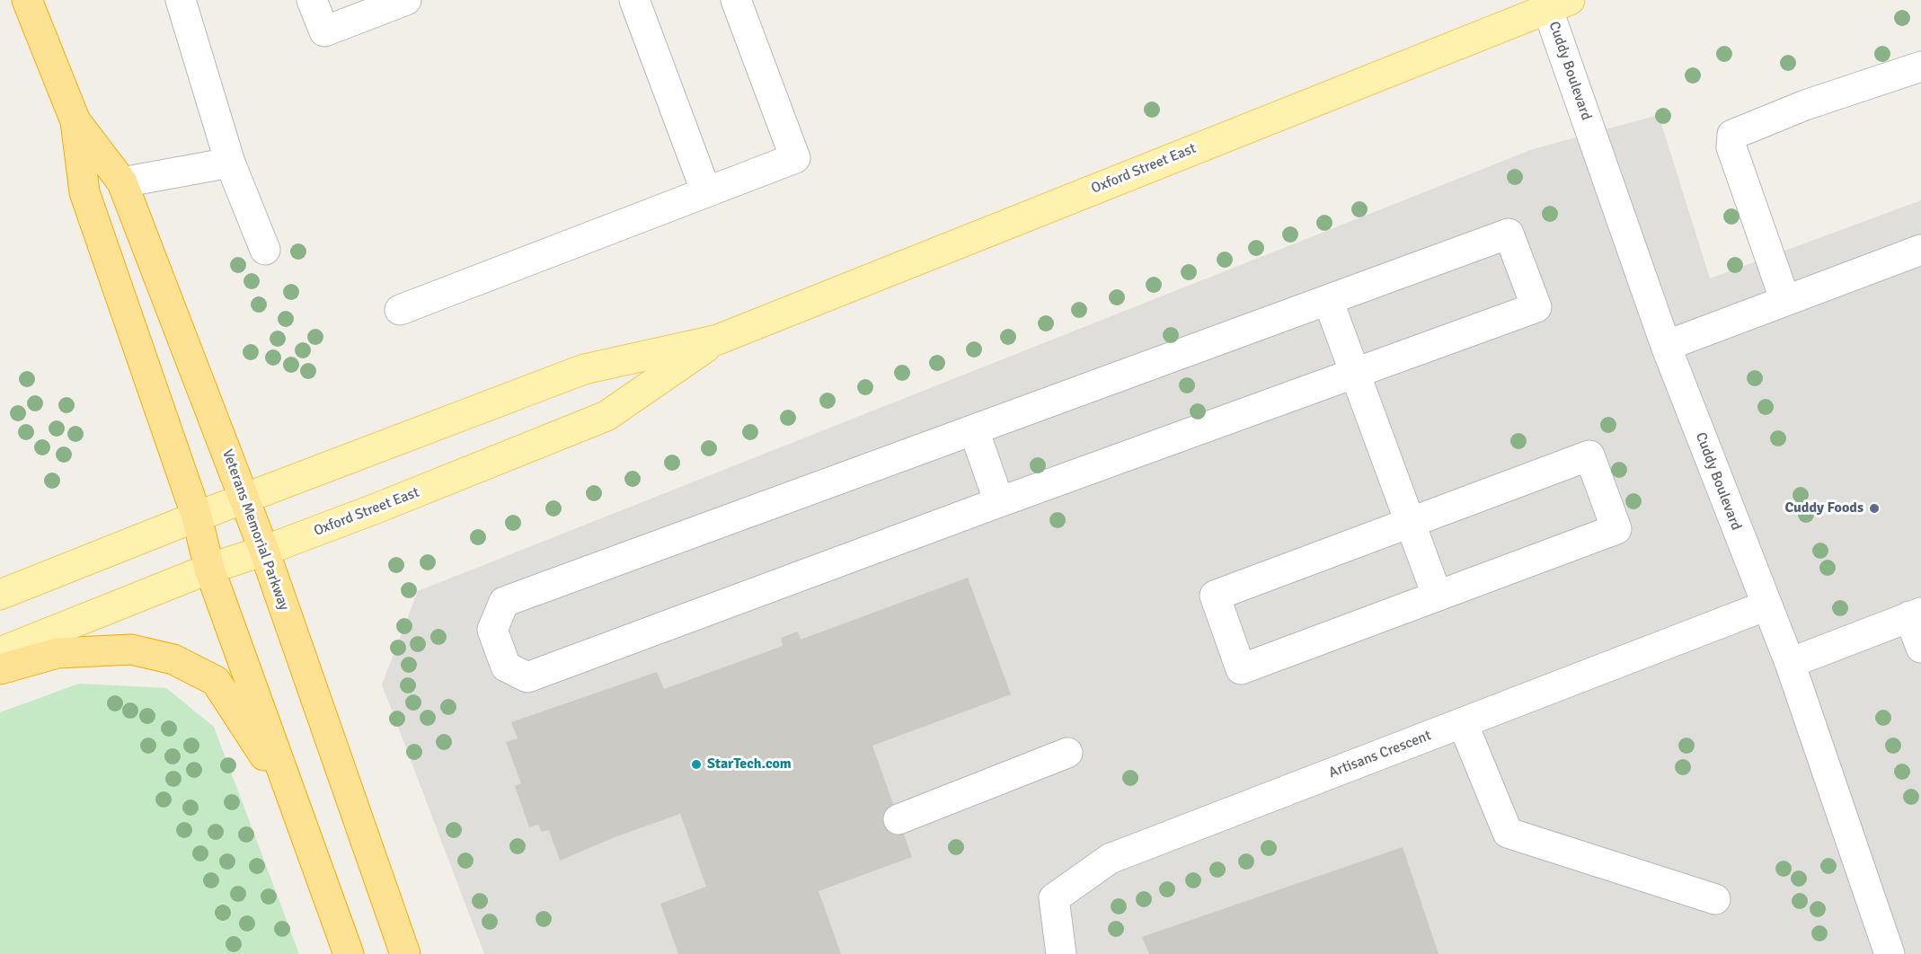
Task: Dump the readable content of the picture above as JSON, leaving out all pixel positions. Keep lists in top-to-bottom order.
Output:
{
  "streets": {
    "highway": ["Veterans Memorial Parkway"],
    "main road": ["Oxford Street East"],
    "street": ["Cuddy Boulevard", "Artisans Crescent"]
  },
  "crossings": [
    ["Cuddy Boulevard", "Oxford Street East"],
    ["Cuddy Boulevard", "Artisans Crescent"],
    ["Oxford Street East", "Veterans Memorial Parkway"]
  ],
  "places": ["Cuddy Foods", "StarTech.com"]
}
